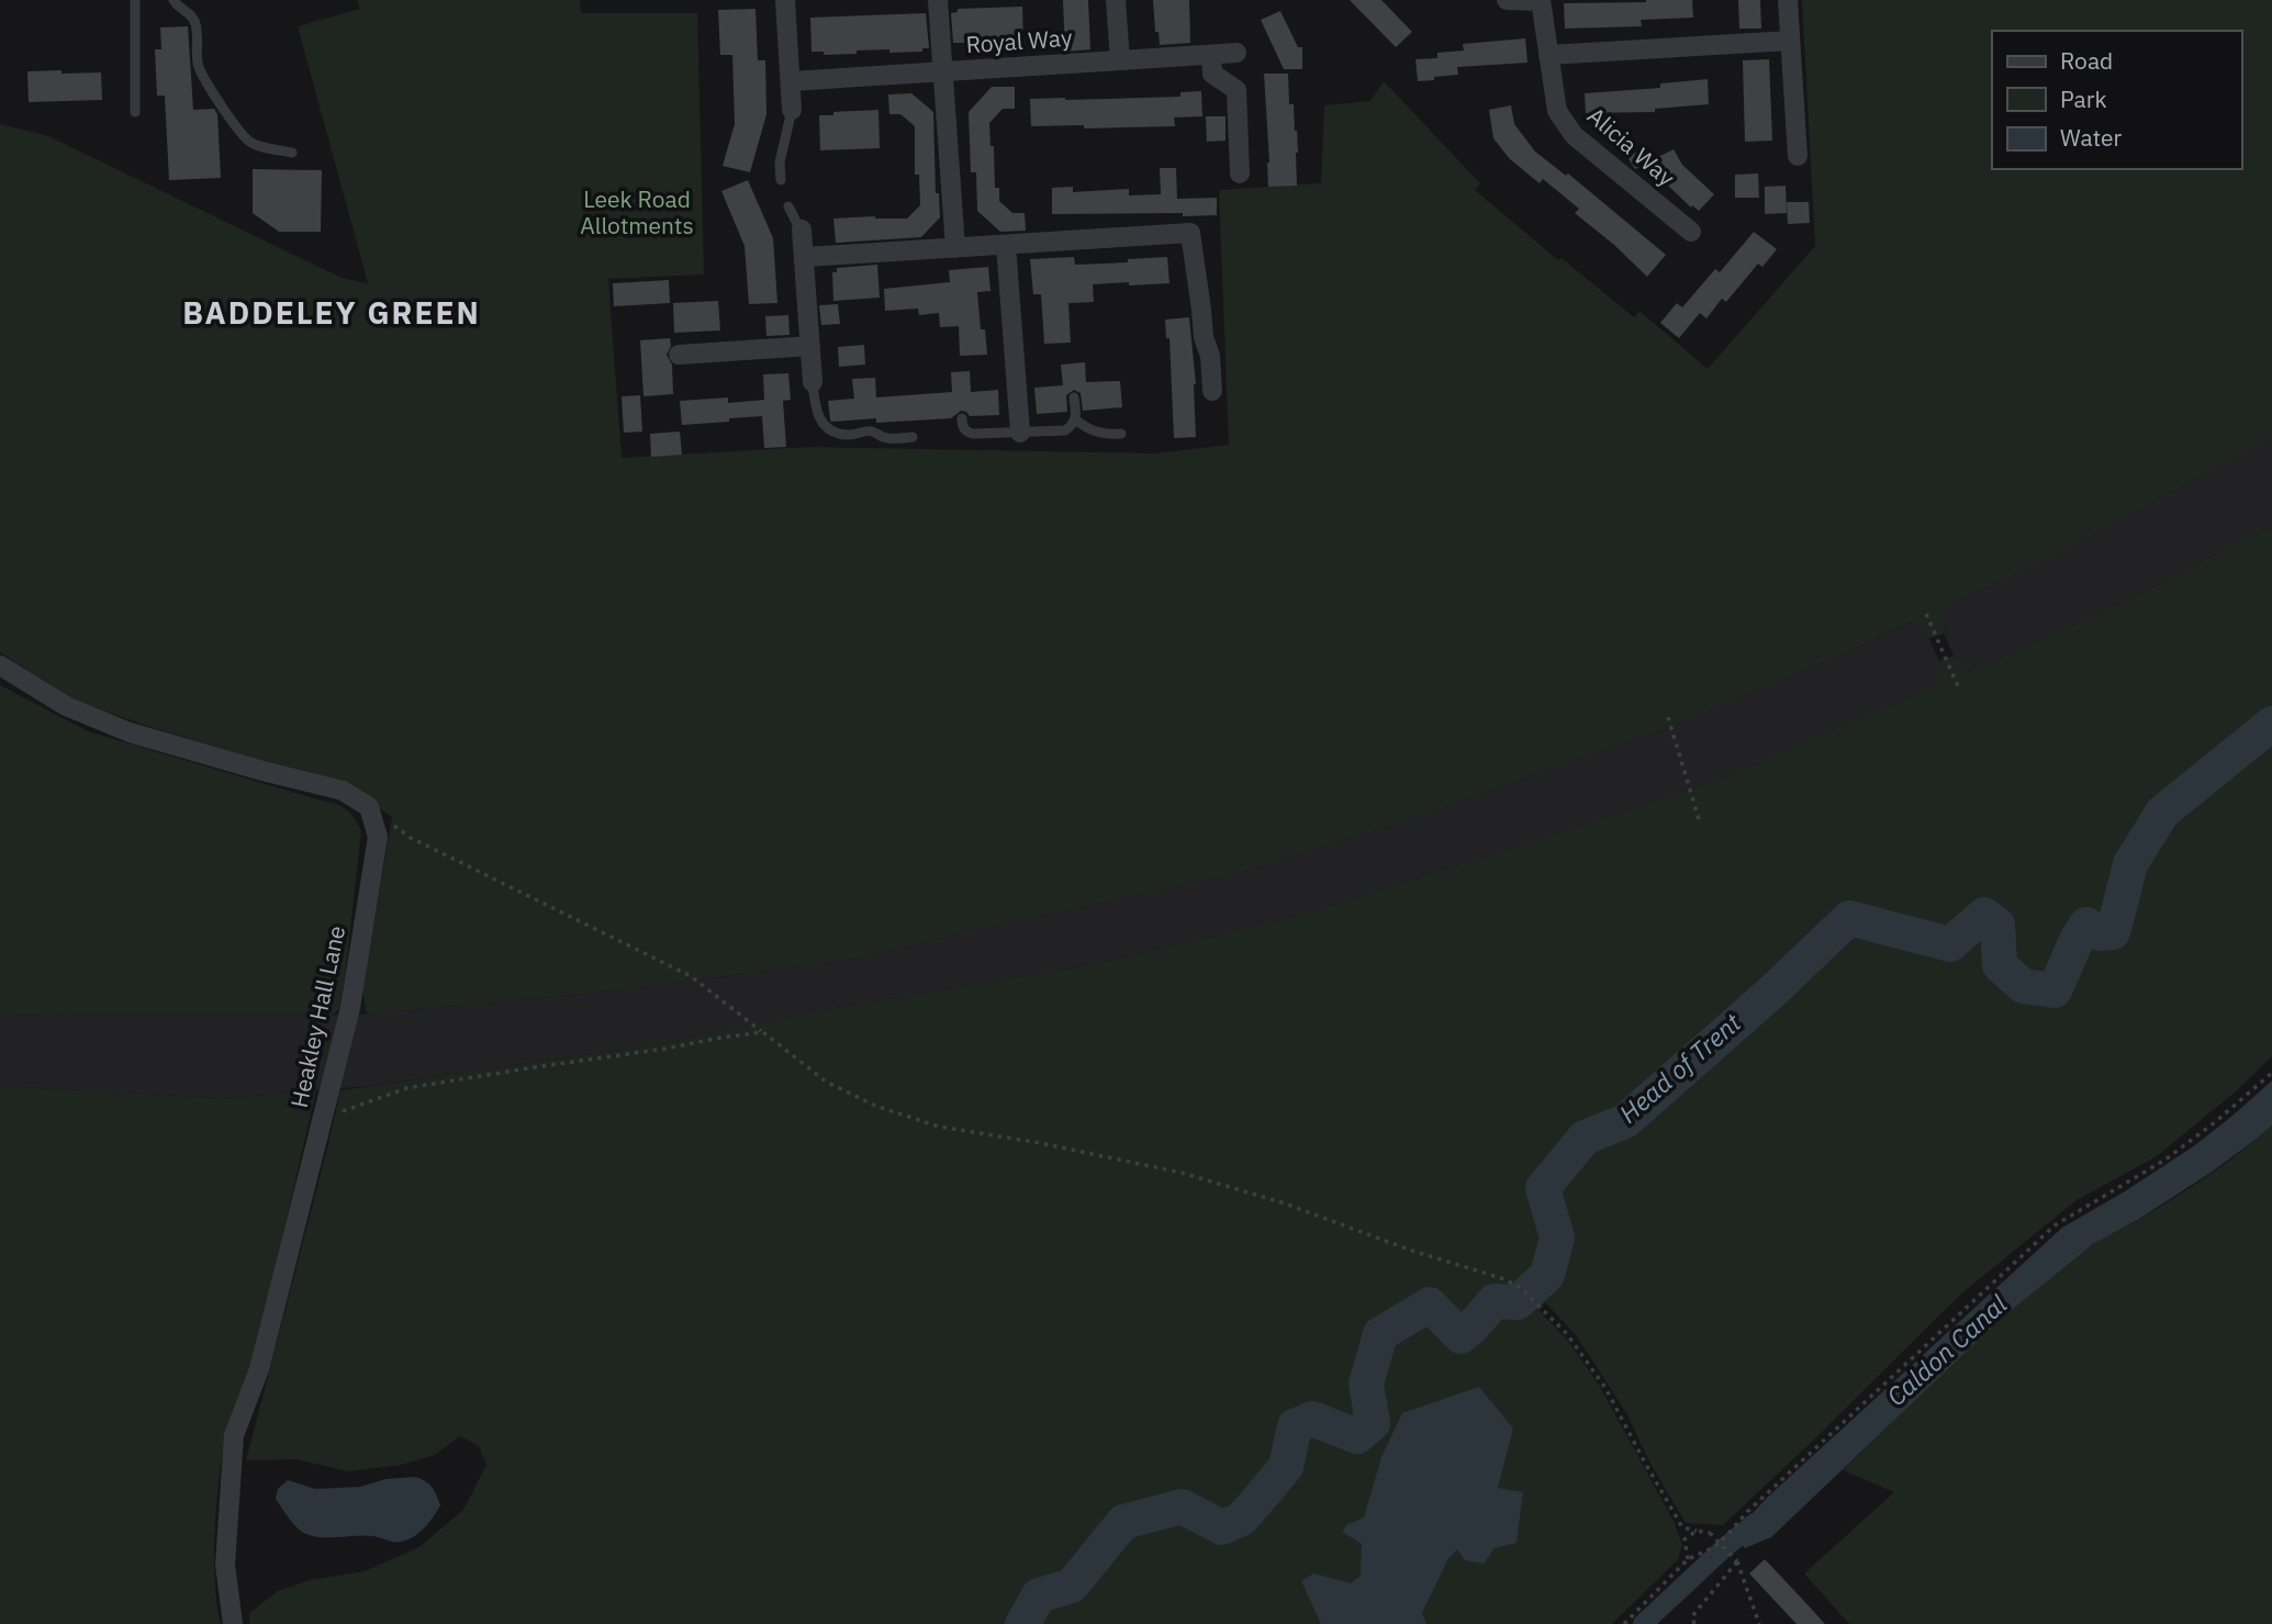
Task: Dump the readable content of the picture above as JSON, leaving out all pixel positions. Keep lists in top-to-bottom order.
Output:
{
  "streets": {
    "street": ["Royal Way", "Alicia Way", "Heakley Hall Lane"]
  },
  "districts": ["BADDELEY GREEN"],
  "water": ["Head of Trent", "Caldon Canal"],
  "parks": ["Leek Road Allotments"],
  "legend": ["Road", "Park", "Water"]
}
